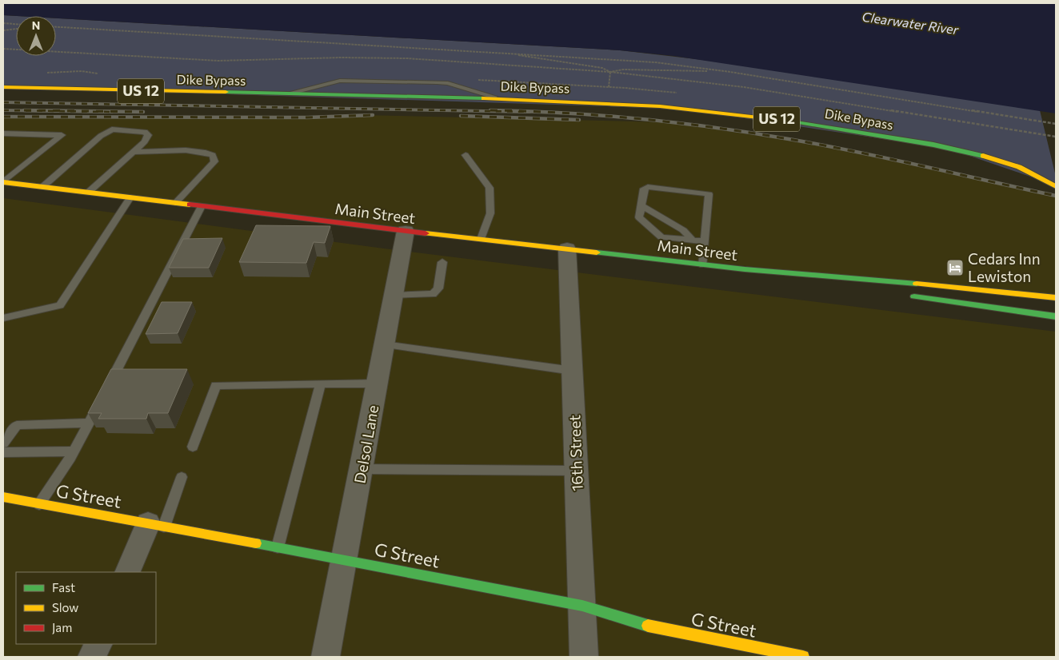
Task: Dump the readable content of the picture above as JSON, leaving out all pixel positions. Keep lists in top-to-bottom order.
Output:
{
  "streets": {
    "main road": [
      "Dike Bypass",
      "US 12",
      "Main Street",
      "G Street"
    ],
    "street": ["Delsol Lane", "16th Street"]
  },
  "crossings": [
    ["Main Street", "Delsol Lane"],
    ["Main Street", "16th Street"],
    ["Delsol Lane", "G Street"],
    ["16th Street", "G Street"]
  ],
  "water": ["Clearwater River"],
  "places": {
    "hotel": ["Cedars Inn Lewiston"]
  },
  "legend": ["Fast", "Slow", "Jam"],
  "north": "top"
}
